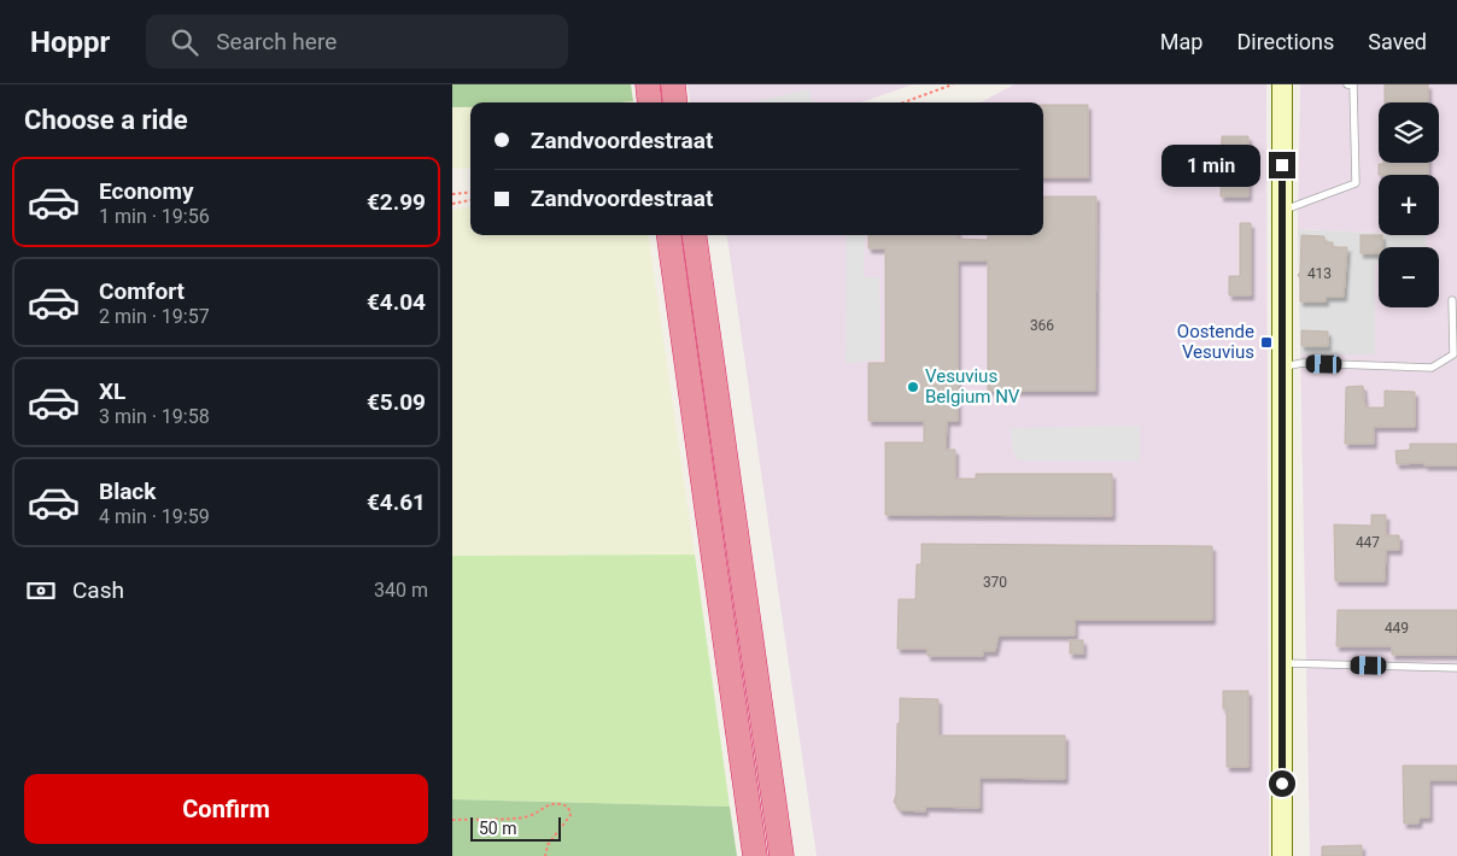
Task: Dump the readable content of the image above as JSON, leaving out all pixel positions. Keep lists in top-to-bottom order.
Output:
{
  "places": {
    "transit": ["Oostende Vesuvius"],
    "other": ["Vesuvius Belgium NV"]
  },
  "house_numbers": [
    "413",
    "366",
    "447",
    "370",
    "449"
  ],
  "scale_bar": "50 m",
  "page": {
    "header": "Hoppr",
    "search": "Search here",
    "nav": ["Map", "Directions", "Saved"],
    "heading": "Choose a ride",
    "map_buttons": ["+", "−"],
    "banner": ["Zandvoordestraat", "Zandvoordestraat"],
    "bubble": "1 min",
    "list": [
      {
        "name": "Economy",
        "note": "1 min · 19:56",
        "value": "€2.99"
      },
      {
        "name": "Comfort",
        "note": "2 min · 19:57",
        "value": "€4.04"
      },
      {
        "name": "XL",
        "note": "3 min · 19:58",
        "value": "€5.09"
      },
      {
        "name": "Black",
        "note": "4 min · 19:59",
        "value": "€4.61"
      }
    ],
    "pay": ["Cash", "340 m"],
    "buttons": "Confirm",
    "scale": "50 m"
  }
}
